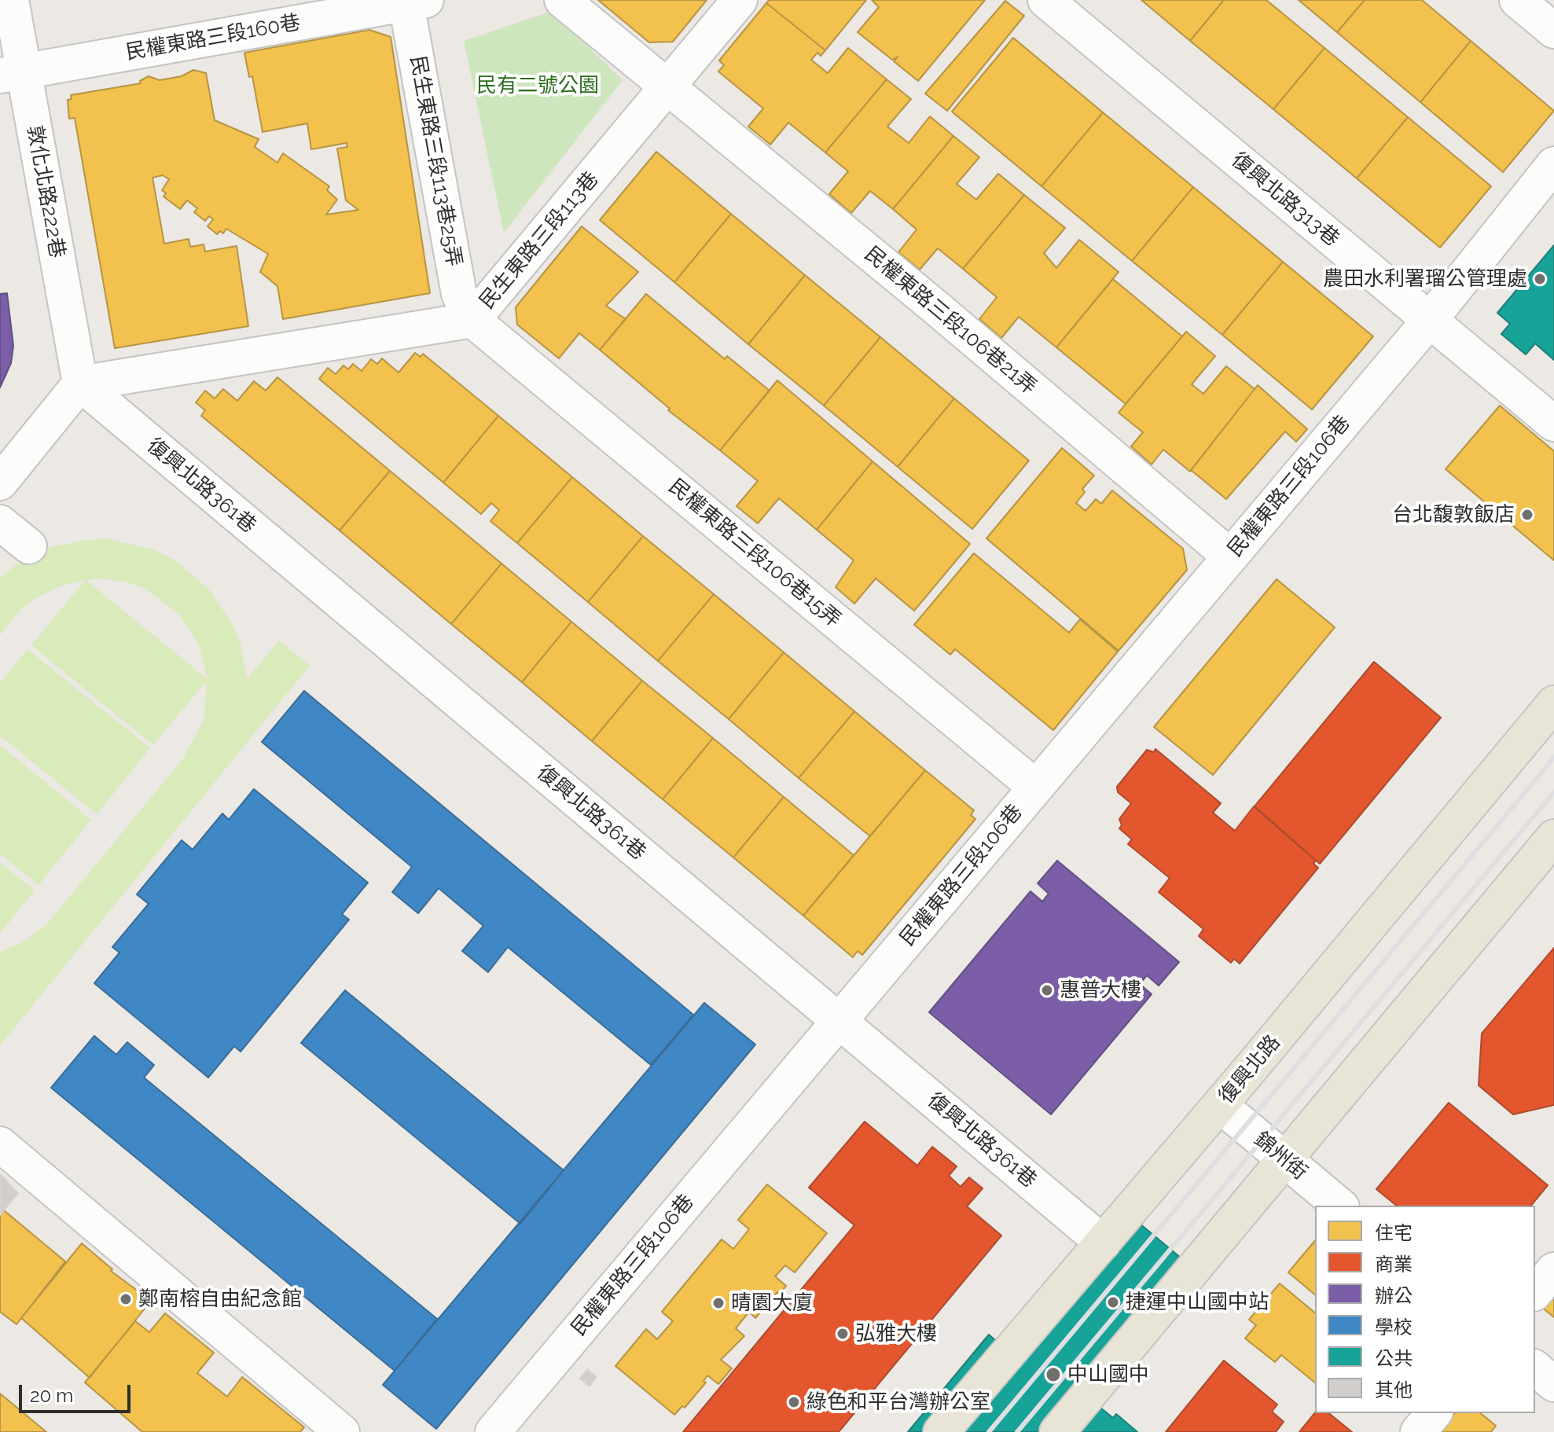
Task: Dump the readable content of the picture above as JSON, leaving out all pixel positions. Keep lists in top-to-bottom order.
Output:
{
  "streets": {
    "main road": ["復興北路"],
    "street": [
      "民權東路三段160巷",
      "民生東路三段113巷25弄",
      "敦化北路222巷",
      "復興北路313巷",
      "民生東路三段113巷",
      "民權東路三段106巷21弄",
      "復興北路361巷",
      "民權東路三段106巷",
      "民權東路三段106巷15弄",
      "錦州街"
    ]
  },
  "crossings": [
    ["民權東路三段160巷", "民生東路三段113巷25弄"],
    ["民權東路三段160巷", "敦化北路222巷"],
    ["民生東路三段113巷25弄", "民生東路三段113巷"],
    ["民生東路三段113巷25弄", "民權東路三段106巷15弄"],
    ["敦化北路222巷", "民生東路三段113巷"],
    ["敦化北路222巷", "復興北路361巷"],
    ["復興北路313巷", "民權東路三段106巷"],
    ["民生東路三段113巷", "民權東路三段106巷21弄"],
    ["民生東路三段113巷", "復興北路361巷"],
    ["民生東路三段113巷", "民權東路三段106巷15弄"],
    ["民權東路三段106巷21弄", "民權東路三段106巷"],
    ["復興北路361巷", "民權東路三段106巷"],
    ["復興北路361巷", "復興北路"],
    ["民權東路三段106巷", "民權東路三段106巷15弄"],
    ["復興北路", "錦州街"]
  ],
  "parks": ["民有二號公園"],
  "places": [
    "農田水利署瑠公管理處",
    "台北馥敦飯店",
    "惠普大樓",
    "鄭南榕自由紀念館",
    "捷運中山國中站",
    "晴園大廈",
    "弘雅大樓",
    "中山國中",
    "綠色和平台灣辦公室"
  ],
  "legend": [
    "住宅",
    "商業",
    "辦公",
    "學校",
    "公共",
    "其他"
  ],
  "scale_bar": "20 m"
}
